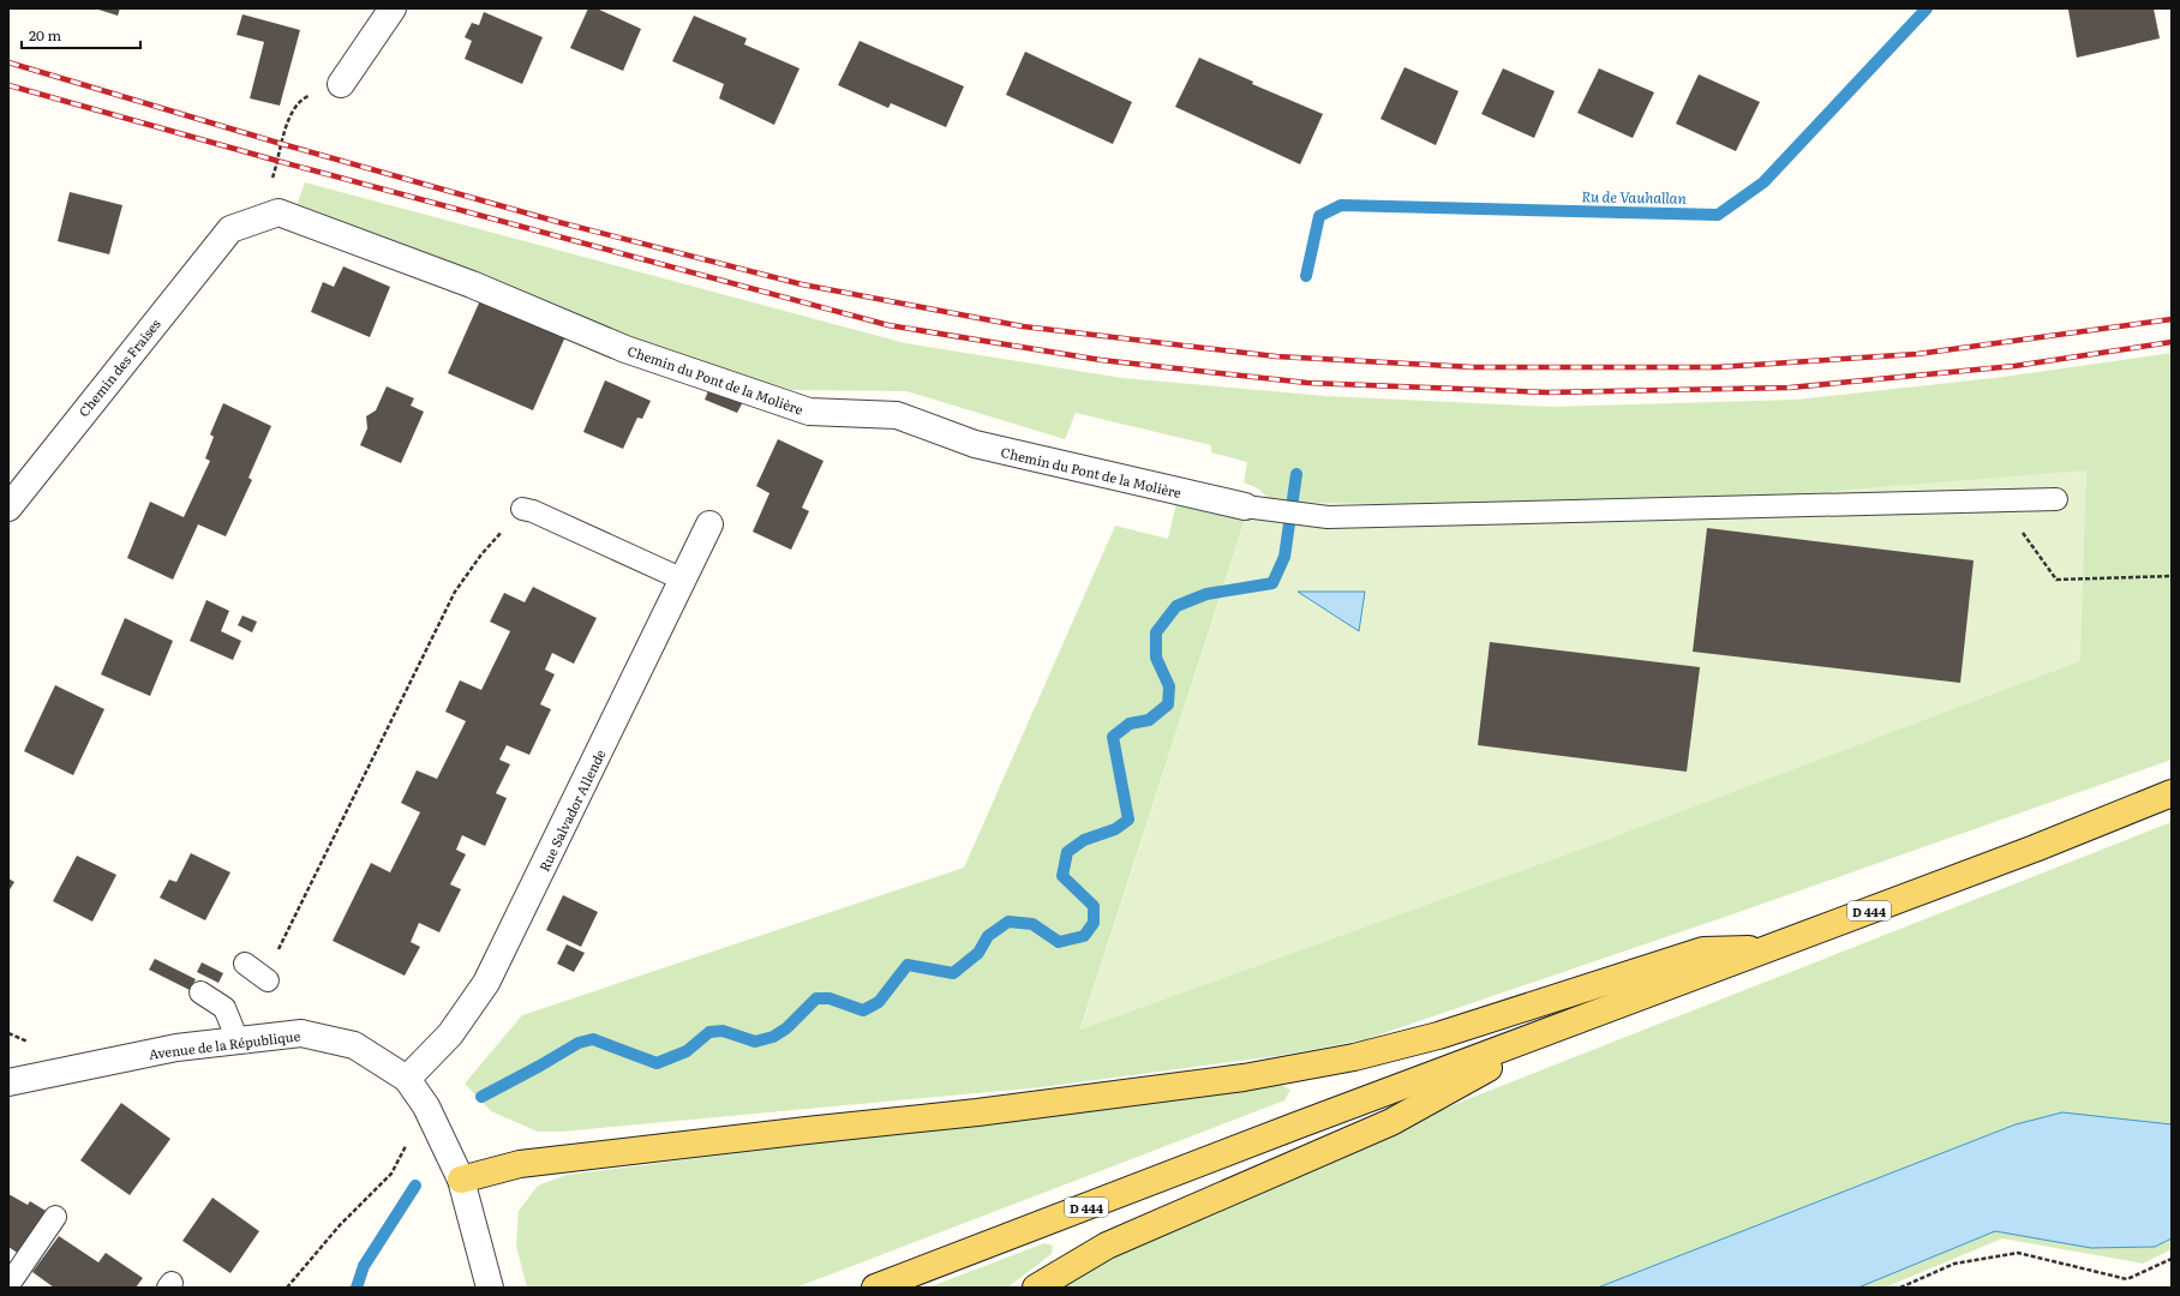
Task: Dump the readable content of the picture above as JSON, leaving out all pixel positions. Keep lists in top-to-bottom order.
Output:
{
  "streets": {
    "main road": ["D 444"],
    "street": [
      "Chemin des Fraises",
      "Chemin du Pont de la Molière",
      "Rue Salvador Allende",
      "Avenue de la République"
    ]
  },
  "crossings": [
    ["Chemin des Fraises", "Chemin du Pont de la Molière"],
    ["Rue Salvador Allende", "Avenue de la République"]
  ],
  "water": ["Ru de Vauhallan"],
  "scale_bar": "20 m"
}
